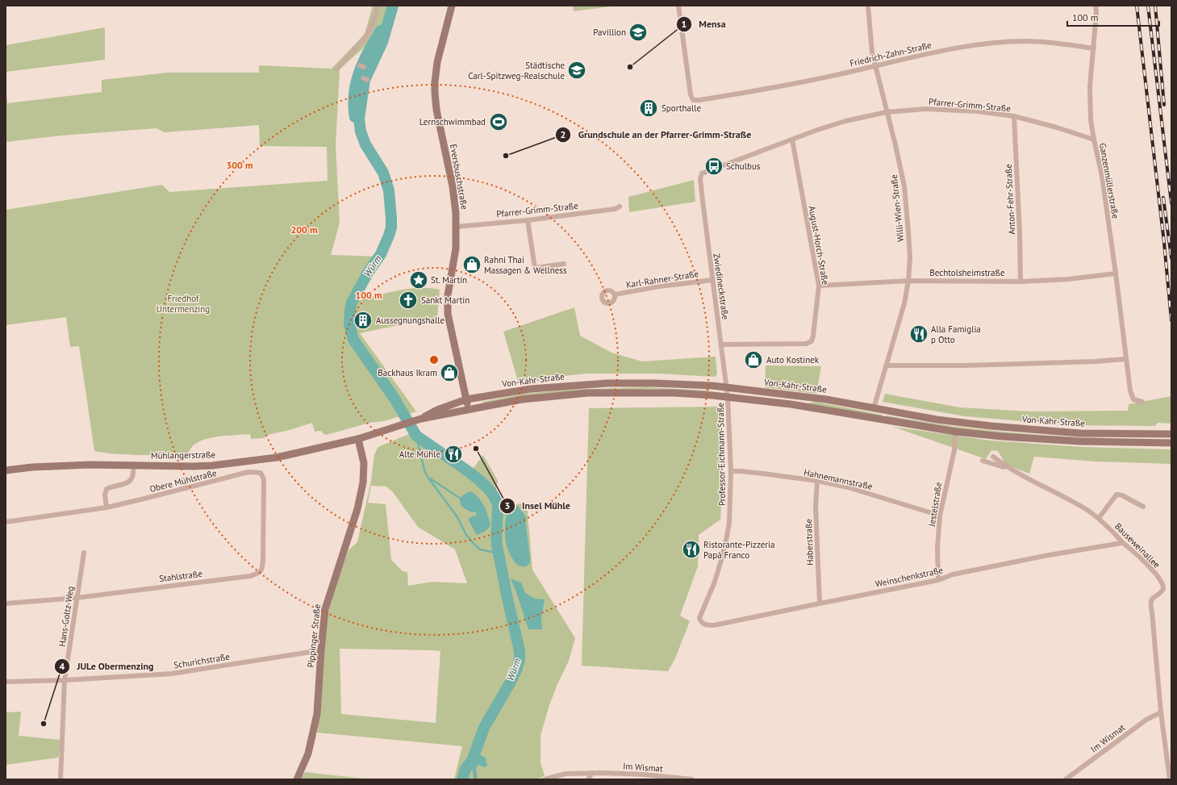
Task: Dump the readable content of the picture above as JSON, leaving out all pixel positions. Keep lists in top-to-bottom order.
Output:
{
  "streets": {
    "main road": [
      "Eversbuschstraße",
      "Von-Kahr-Straße",
      "Mühlangerstraße",
      "Pippinger Straße"
    ],
    "street": [
      "Friedrich-Zahn-Straße",
      "Pfarrer-Grimm-Straße",
      "Ganzenmüllerstraße",
      "Anton-Fehr-Straße",
      "Willi-Wien-Straße",
      "August-Horch-Straße",
      "Bechtolsheimstraße",
      "Karl-Rahner-Straße",
      "Zwiedineckstraße",
      "Professor-Eichmann-Straße",
      "Hahnemannstraße",
      "Obere Mühlstraße",
      "Jestelstraße",
      "Haberstraße",
      "Bauseweinallee",
      "Stahlstraße",
      "Weinschenkstraße",
      "Hans-Goltz-Weg",
      "Schurichstraße",
      "Im Wismat"
    ]
  },
  "crossings": [
    ["Friedrich-Zahn-Straße", "Ganzenmüllerstraße"],
    ["Friedrich-Zahn-Straße", "Willi-Wien-Straße"],
    ["Pfarrer-Grimm-Straße", "Eversbuschstraße"],
    ["Pfarrer-Grimm-Straße", "Ganzenmüllerstraße"],
    ["Pfarrer-Grimm-Straße", "Anton-Fehr-Straße"],
    ["Pfarrer-Grimm-Straße", "Willi-Wien-Straße"],
    ["Pfarrer-Grimm-Straße", "August-Horch-Straße"],
    ["Pfarrer-Grimm-Straße", "Zwiedineckstraße"],
    ["Eversbuschstraße", "Von-Kahr-Straße"],
    ["Ganzenmüllerstraße", "Bechtolsheimstraße"],
    ["Anton-Fehr-Straße", "Bechtolsheimstraße"],
    ["Willi-Wien-Straße", "Bechtolsheimstraße"],
    ["Willi-Wien-Straße", "Von-Kahr-Straße"],
    ["August-Horch-Straße", "Bechtolsheimstraße"],
    ["August-Horch-Straße", "Zwiedineckstraße"],
    ["Karl-Rahner-Straße", "Zwiedineckstraße"],
    ["Zwiedineckstraße", "Von-Kahr-Straße"],
    ["Zwiedineckstraße", "Professor-Eichmann-Straße"],
    ["Von-Kahr-Straße", "Professor-Eichmann-Straße"],
    ["Von-Kahr-Straße", "Mühlangerstraße"],
    ["Von-Kahr-Straße", "Jestelstraße"],
    ["Von-Kahr-Straße", "Pippinger Straße"],
    ["Professor-Eichmann-Straße", "Hahnemannstraße"],
    ["Professor-Eichmann-Straße", "Weinschenkstraße"],
    ["Mühlangerstraße", "Pippinger Straße"],
    ["Hahnemannstraße", "Jestelstraße"],
    ["Hahnemannstraße", "Haberstraße"],
    ["Obere Mühlstraße", "Stahlstraße"],
    ["Jestelstraße", "Weinschenkstraße"],
    ["Haberstraße", "Weinschenkstraße"],
    ["Bauseweinallee", "Weinschenkstraße"],
    ["Bauseweinallee", "Im Wismat"],
    ["Stahlstraße", "Hans-Goltz-Weg"],
    ["Hans-Goltz-Weg", "Schurichstraße"],
    ["Pippinger Straße", "Schurichstraße"]
  ],
  "water": ["Würm"],
  "parks": ["Friedhof Untermenzing"],
  "places": {
    "school or university": ["Pavillion", "Städtische Carl-Spitzweg-Realschule"],
    "other": [
      "Mensa",
      "Grundschule an der Pfarrer-Grimm-Straße",
      "Insel Mühle",
      "JULe Obermenzing"
    ],
    "building": ["Sporthalle", "Aussegnungshalle"],
    "sports": ["Lernschwimmbad"],
    "bus stop": ["Schulbus"],
    "shop": ["Rahni Thai Massagen & Wellness", "Auto Kostinek", "Backhaus Ikram"],
    "place": ["St. Martin"],
    "church": ["Sankt Martin"],
    "restaurant": ["Alla Famiglia p Otto", "Alte Mühle", "Ristorante-Pizzeria Papà Franco"]
  },
  "scale_bar": "100 m",
  "rings": ["300 m", "200 m", "100 m"]
}
